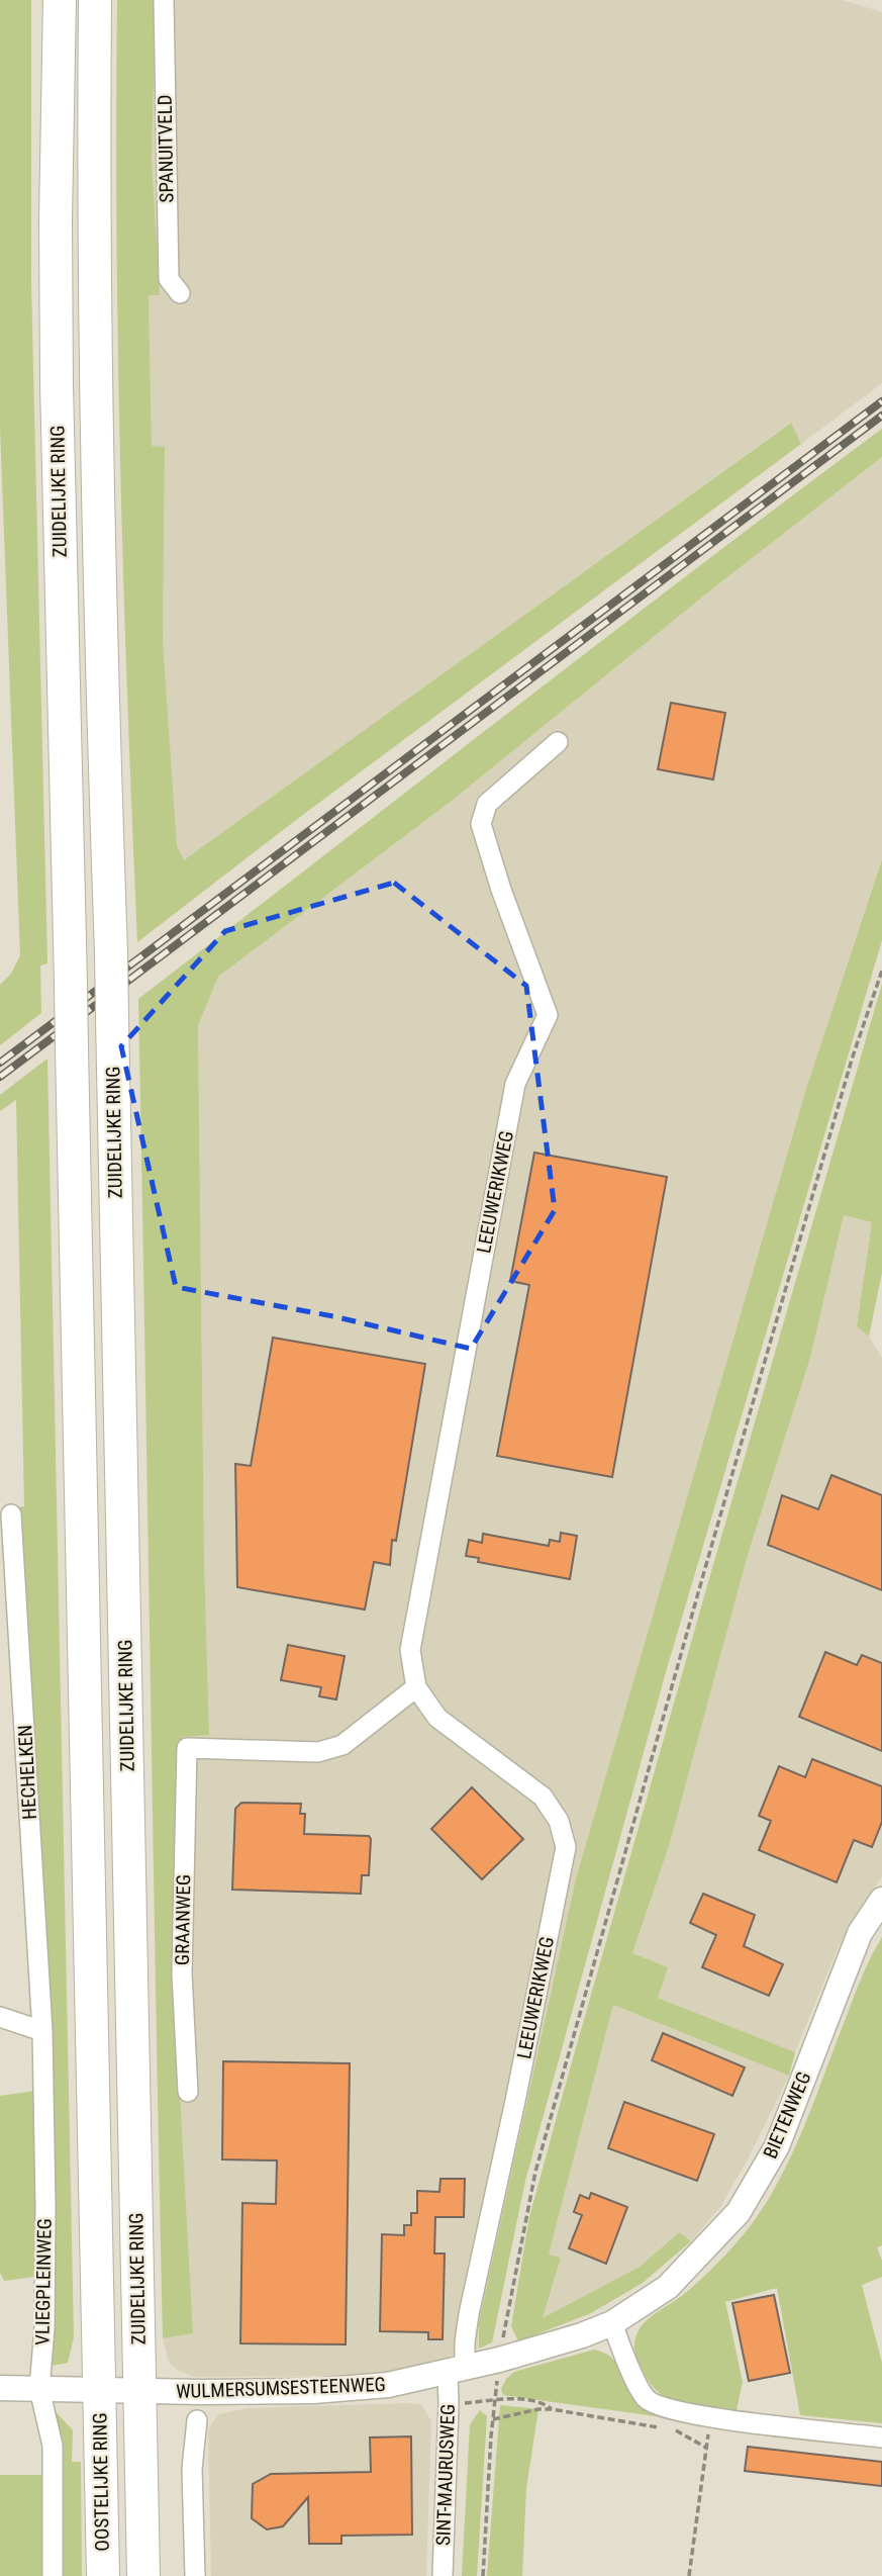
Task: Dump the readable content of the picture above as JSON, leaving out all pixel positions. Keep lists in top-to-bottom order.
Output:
{
  "streets": {
    "highway": ["ZUIDELIJKE RING", "OOSTELIJKE RING"],
    "street": [
      "SPANUITVELD",
      "LEEUWERIKWEG",
      "HECHELKEN",
      "GRAANWEG",
      "BIETENWEG",
      "VLIEGPLEINWEG",
      "WULMERSUMSESTEENWEG",
      "SINT-MAURUSWEG"
    ]
  },
  "crossings": [
    ["ZUIDELIJKE RING", "WULMERSUMSESTEENWEG"],
    ["ZUIDELIJKE RING", "OOSTELIJKE RING"],
    ["LEEUWERIKWEG", "GRAANWEG"],
    ["LEEUWERIKWEG", "WULMERSUMSESTEENWEG"],
    ["LEEUWERIKWEG", "SINT-MAURUSWEG"],
    ["HECHELKEN", "VLIEGPLEINWEG"],
    ["BIETENWEG", "WULMERSUMSESTEENWEG"],
    ["VLIEGPLEINWEG", "WULMERSUMSESTEENWEG"],
    ["WULMERSUMSESTEENWEG", "SINT-MAURUSWEG"],
    ["WULMERSUMSESTEENWEG", "OOSTELIJKE RING"]
  ]
}
